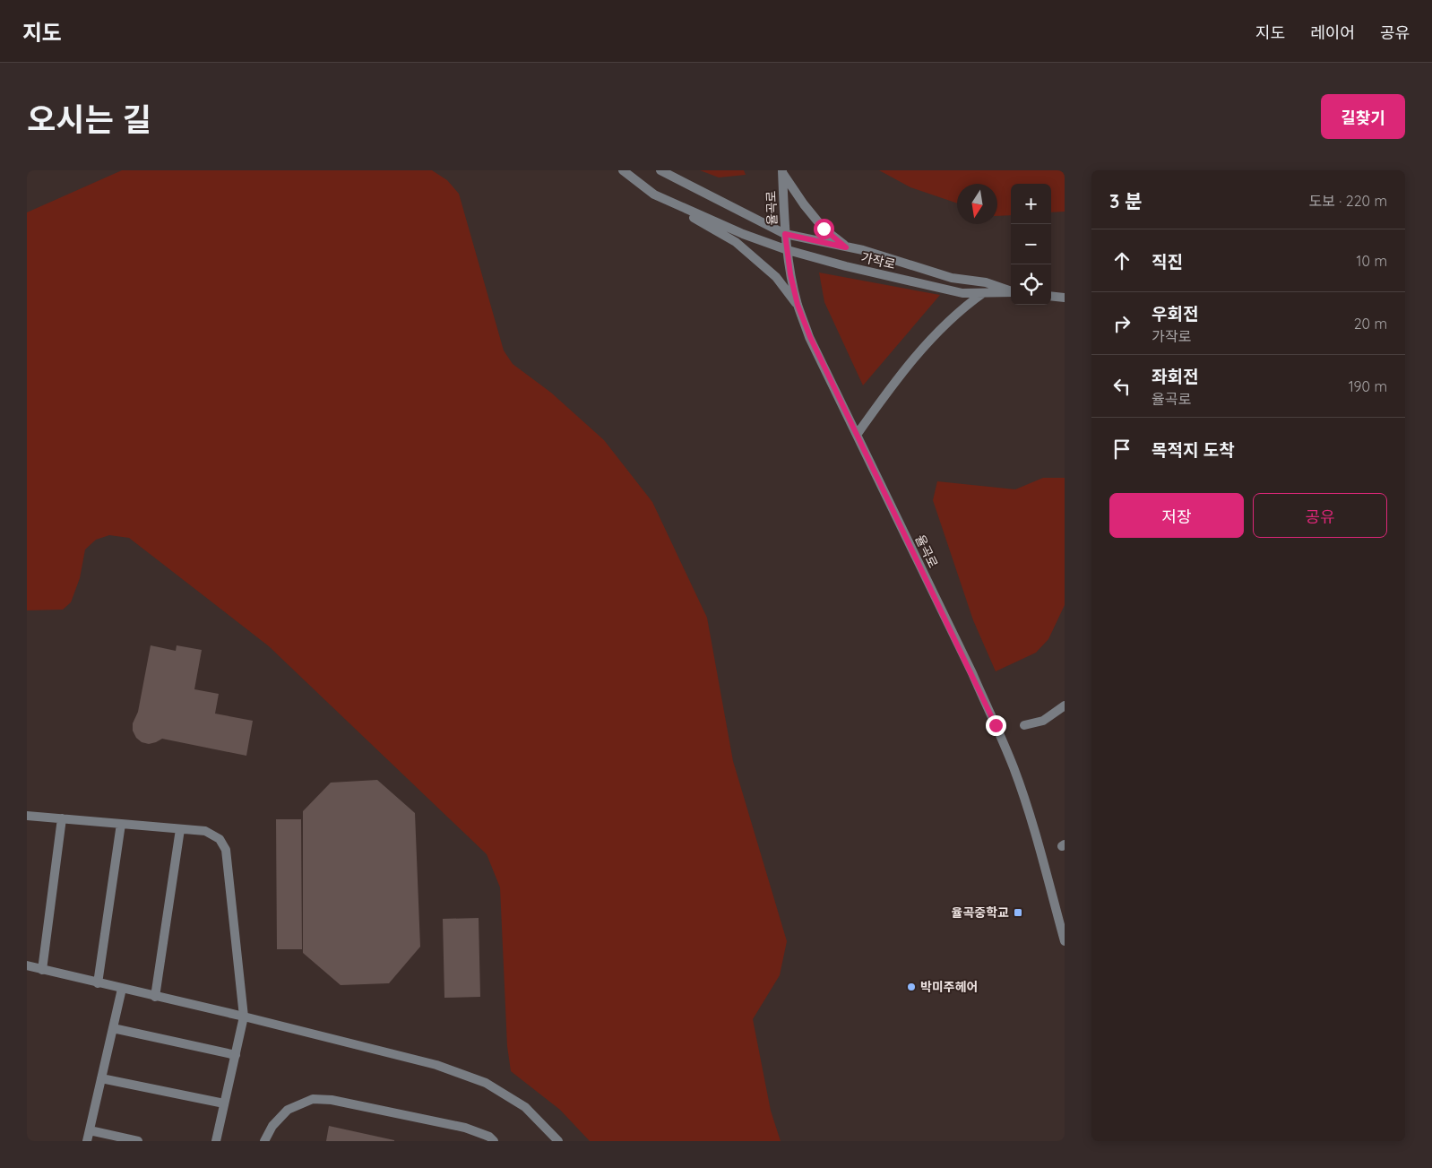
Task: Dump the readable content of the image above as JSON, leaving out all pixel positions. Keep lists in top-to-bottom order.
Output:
{
  "streets": {
    "street": ["율곡로", "가작로"]
  },
  "crossings": [
    ["율곡로", "가작로"]
  ],
  "places": {
    "transit": ["율곡중학교"],
    "other": ["박미주헤어"]
  },
  "north": "bottom",
  "page": {
    "header": "지도",
    "nav": ["지도", "레이어", "공유"],
    "title": "오시는 길",
    "buttons": [
      "길찾기",
      ["저장", "공유"]
    ],
    "heading": ["3 분", "도보 · 220 m"],
    "map_buttons": ["+", "−"],
    "list": [
      ["직진", "10 m"],
      ["우회전", "가작로", "20 m"],
      ["좌회전", "율곡로", "190 m"],
      "목적지 도착"
    ]
  }
}
